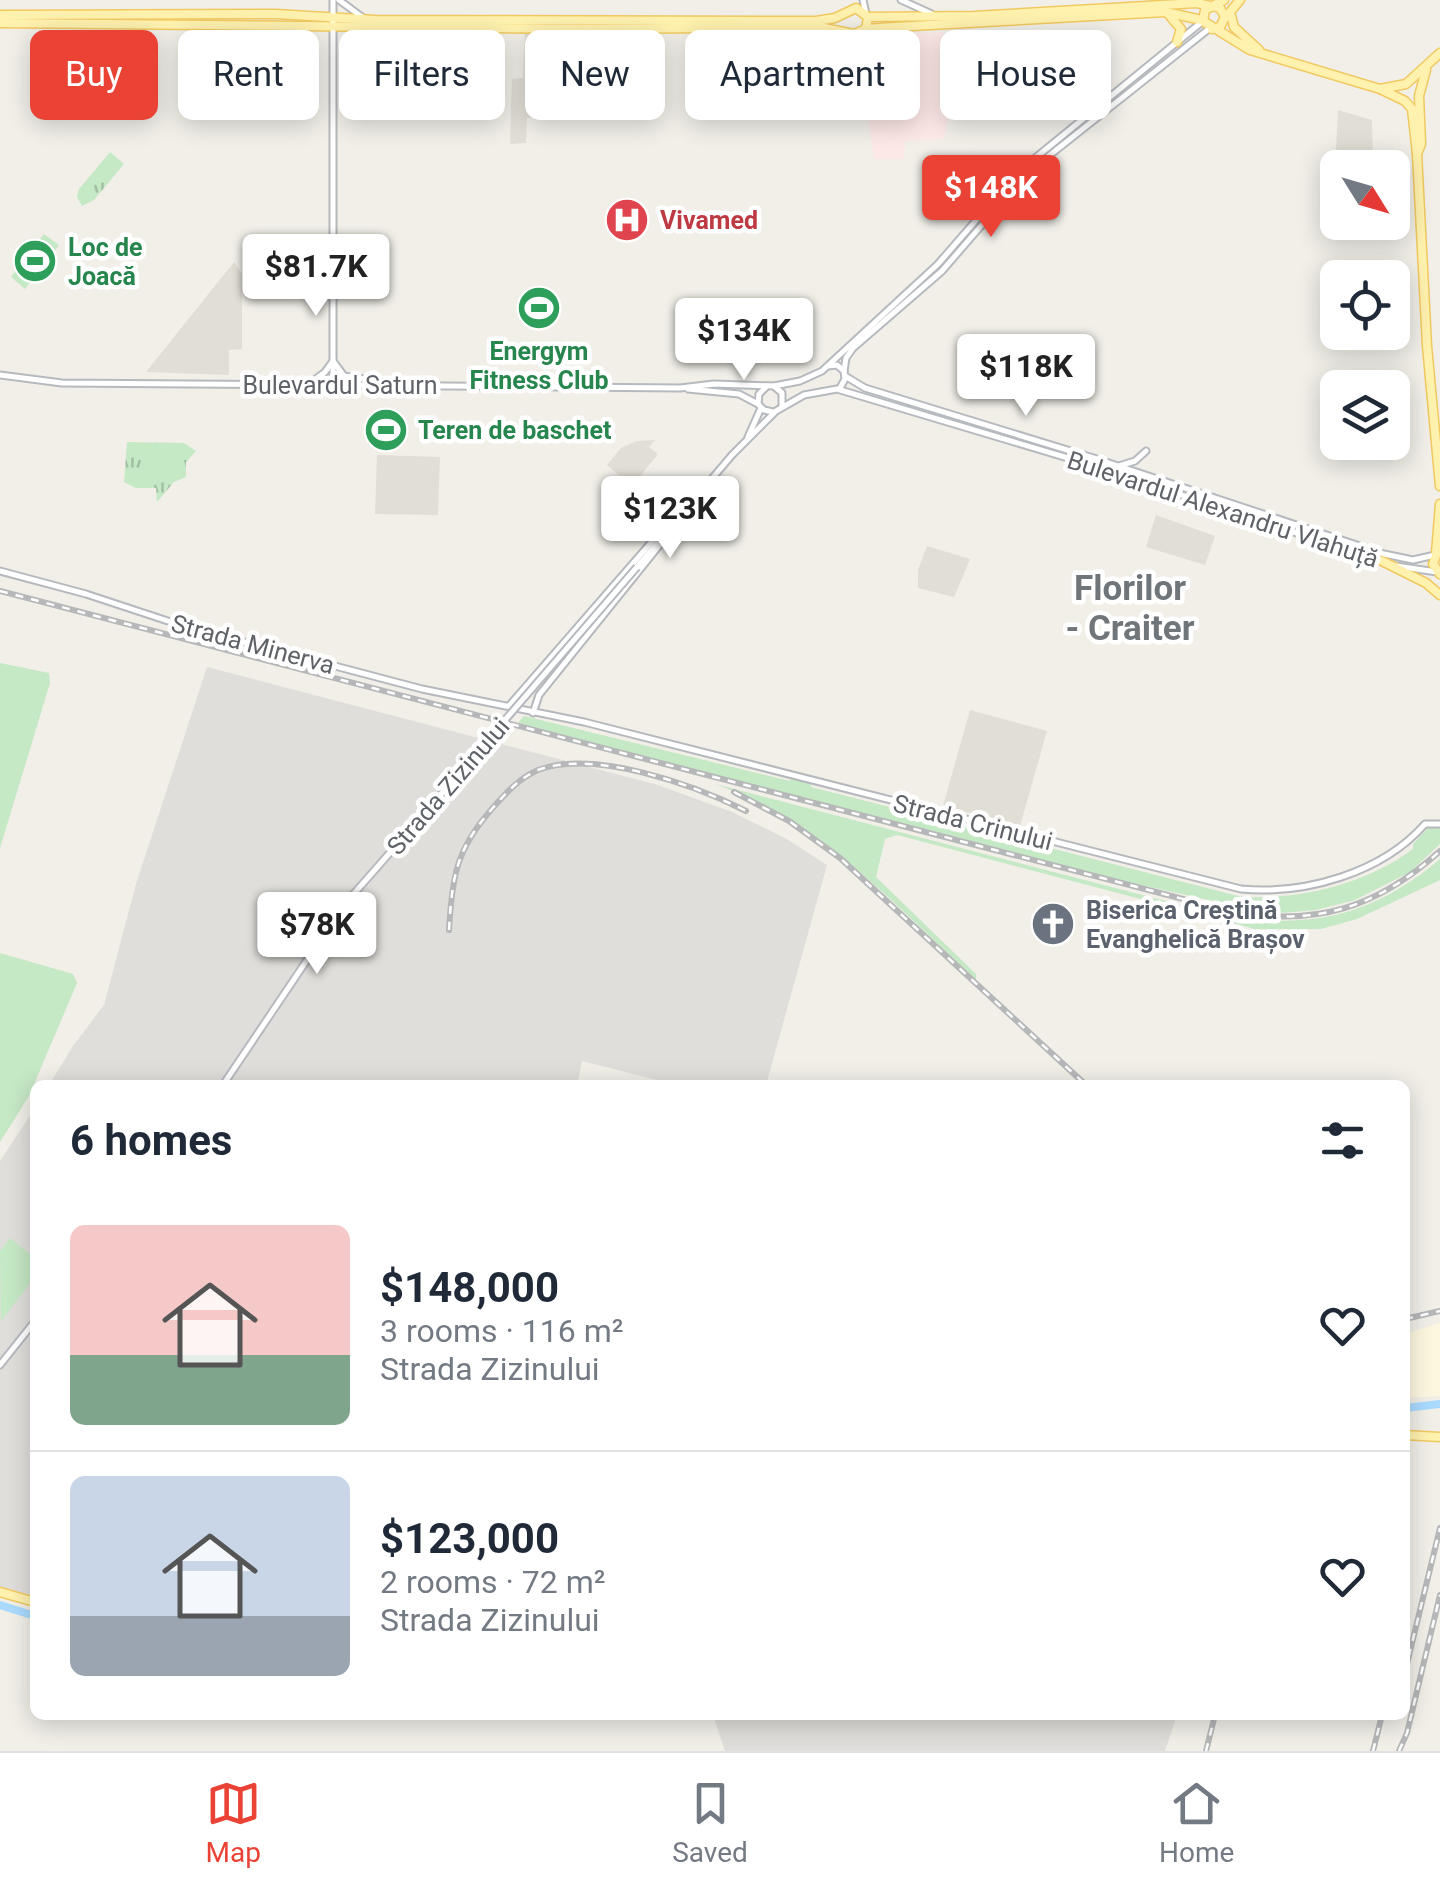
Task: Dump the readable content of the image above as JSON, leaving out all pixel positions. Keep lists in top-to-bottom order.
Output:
{
  "streets": {
    "main road": [
      "Bulevardul Saturn",
      "Bulevardul Alexandru Vlahuță",
      "Strada Minerva",
      "Strada Zizinului",
      "Strada Crinului"
    ]
  },
  "crossings": [
    ["Bulevardul Saturn", "Bulevardul Alexandru Vlahuță"],
    ["Bulevardul Saturn", "Strada Zizinului"],
    ["Strada Minerva", "Strada Zizinului"],
    ["Strada Minerva", "Strada Crinului"],
    ["Strada Zizinului", "Strada Crinului"]
  ],
  "districts": ["Florilor - Craiter"],
  "places": {
    "hospital": ["Vivamed"],
    "sports": ["Loc de Joacă", "Energym Fitness Club", "Teren de baschet"],
    "church": ["Biserica Creștină Evanghelică Brașov"]
  },
  "north": "bottom right",
  "page": {
    "chip": [
      "Buy",
      "Rent",
      "Filters",
      "New",
      "Apartment",
      "House"
    ],
    "price": [
      "$148K",
      "$81.7K",
      "$134K",
      "$118K",
      "$123K",
      "$78K"
    ],
    "heading": "6 homes",
    "list": [
      {
        "name": "$148,000",
        "note": "3 rooms · 116 m² · Strada Zizinului"
      },
      {
        "name": "$123,000",
        "note": "2 rooms · 72 m² · Strada Zizinului"
      }
    ],
    "tabs": ["Map", "Saved", "Home"]
  }
}
